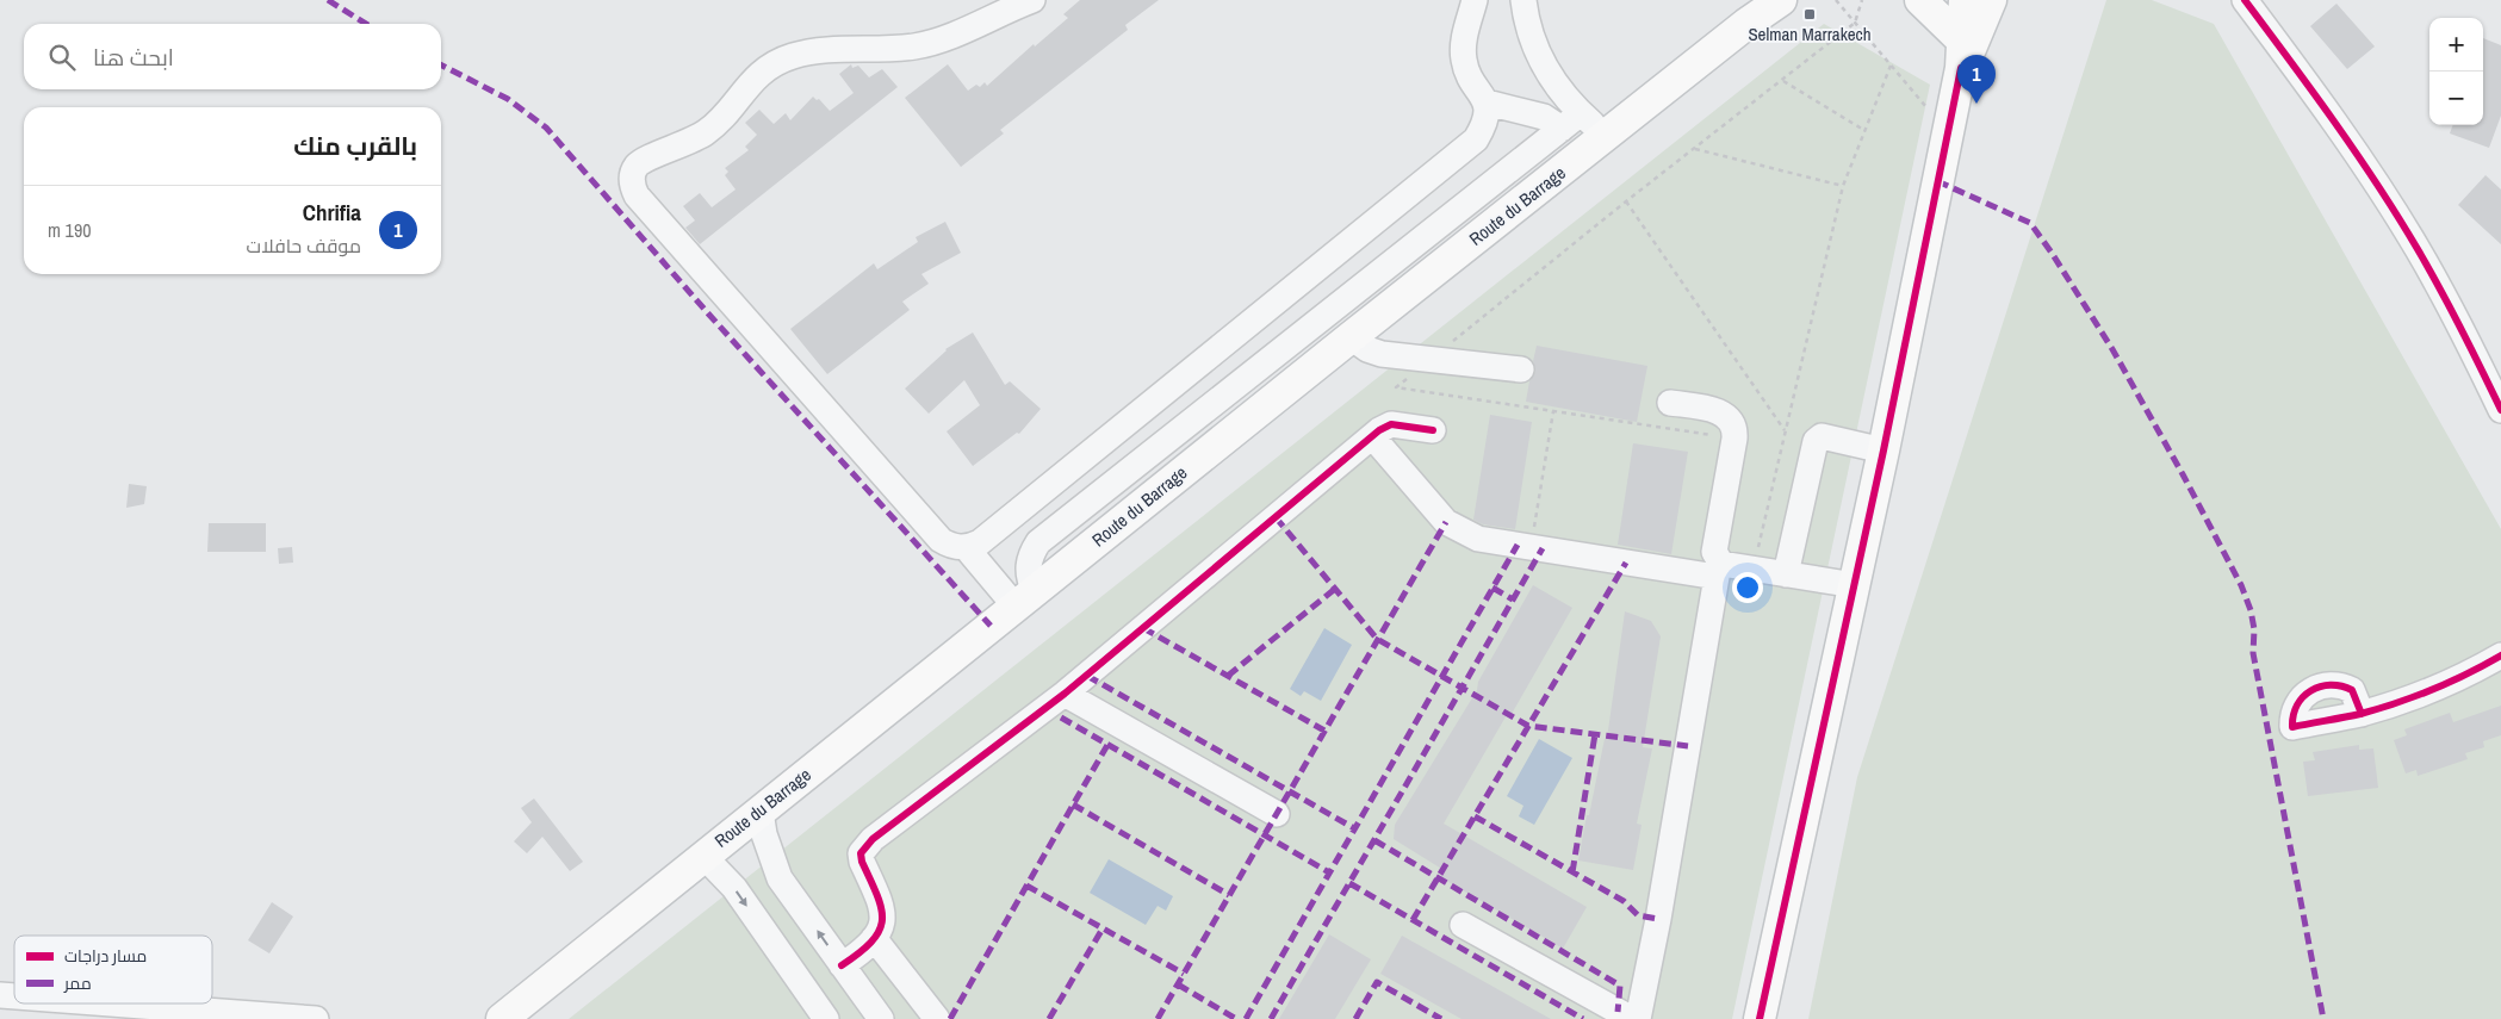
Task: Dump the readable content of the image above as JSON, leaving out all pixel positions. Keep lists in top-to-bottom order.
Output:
{
  "streets": {
    "main road": ["Route du Barrage"]
  },
  "places": {
    "transit": ["Selman Marrakech"]
  },
  "legend": ["مسار دراجات", "ممر"],
  "page": {
    "map_buttons": ["+", "−"],
    "search": "ابحث هنا",
    "pins": "1",
    "heading": "بالقرب منك",
    "list": [
      {
        "mark": "1",
        "name": "Chrifia",
        "note": "موقف حافلات",
        "value": "190 m"
      }
    ]
  }
}
